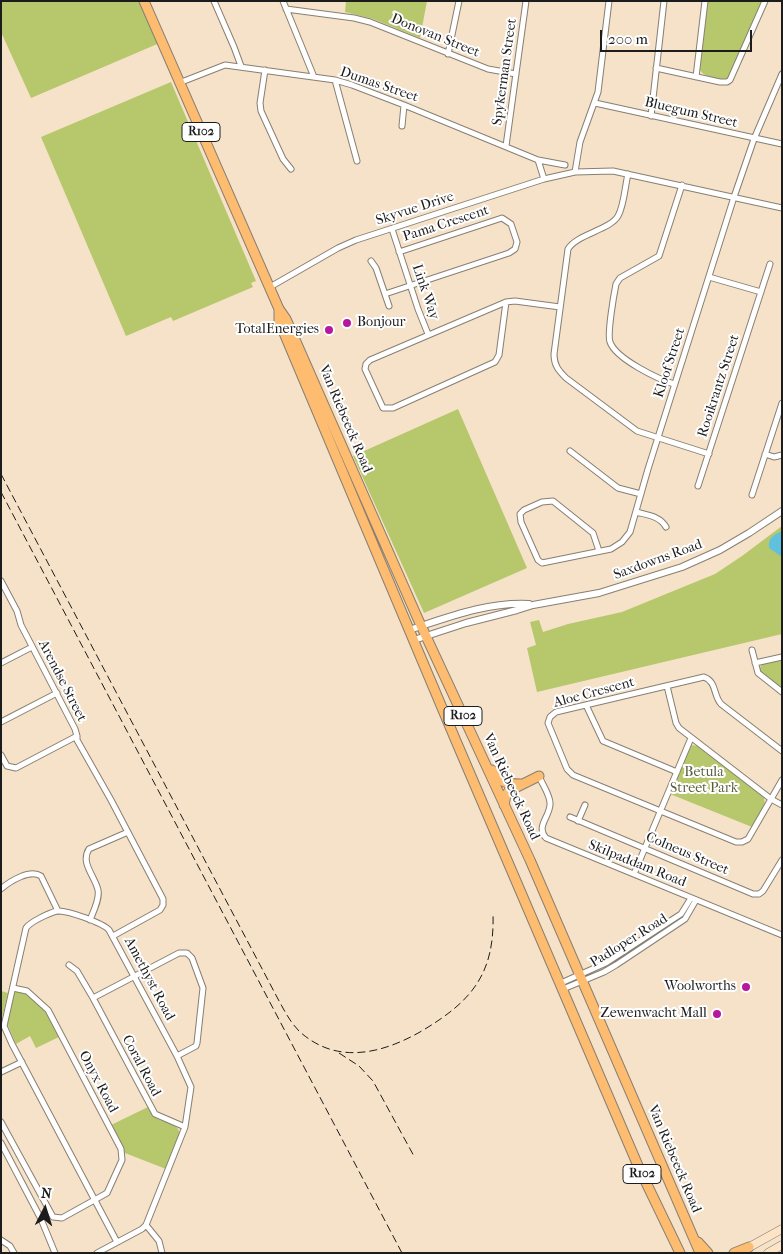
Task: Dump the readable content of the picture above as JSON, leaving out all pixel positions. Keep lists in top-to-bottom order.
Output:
{
  "streets": {
    "main road": ["R102", "Van Riebeeck Road"],
    "street": [
      "Donovan Street",
      "Spykerman Street",
      "Dumas Street",
      "Bluegum Street",
      "Skyvue Drive",
      "Pama Crescent",
      "Link Way",
      "Kloof Street",
      "Rooikrantz Street",
      "Saxdowns Road",
      "Arendse Street",
      "Aloe Crescent",
      "Colneus Street",
      "Skilpaddam Road",
      "Padloper Road",
      "Amethyst Road",
      "Coral Road",
      "Onyx Road"
    ]
  },
  "crossings": [
    ["Donovan Street", "Spykerman Street"],
    ["Spykerman Street", "Dumas Street"],
    ["Dumas Street", "Van Riebeeck Road"],
    ["Bluegum Street", "Kloof Street"],
    ["Skyvue Drive", "Link Way"],
    ["Skyvue Drive", "Van Riebeeck Road"],
    ["Pama Crescent", "Link Way"],
    ["Van Riebeeck Road", "Saxdowns Road"],
    ["Van Riebeeck Road", "Padloper Road"],
    ["Skilpaddam Road", "Padloper Road"],
    ["Amethyst Road", "Coral Road"]
  ],
  "parks": ["Betula Street Park"],
  "places": [
    "Bonjour",
    "TotalEnergies",
    "Woolworths",
    "Zewenwacht Mall"
  ],
  "scale_bar": "200 m",
  "north": "top"
}
